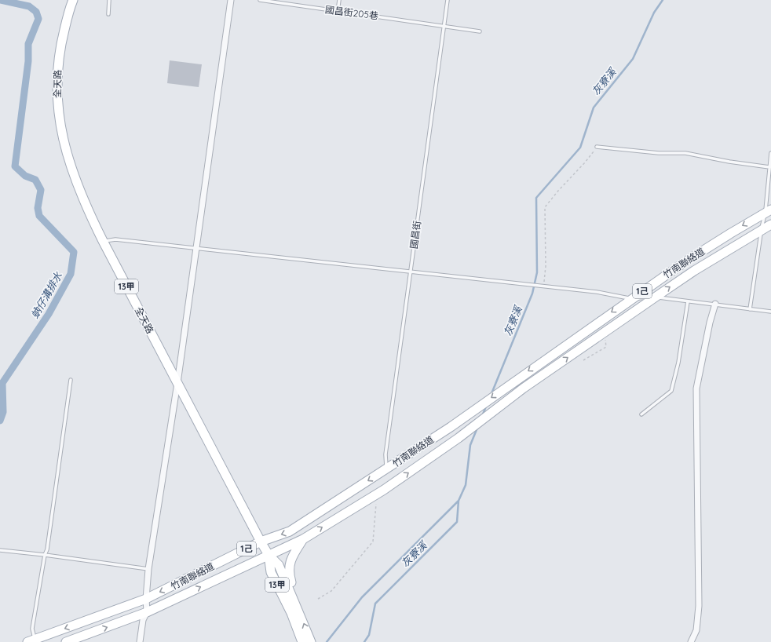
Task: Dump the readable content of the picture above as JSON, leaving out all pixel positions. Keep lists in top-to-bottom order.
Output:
{
  "streets": {
    "main road": [
      "全天路",
      "竹南聯絡道",
      "13甲",
      "1己"
    ],
    "lane": ["國昌街205巷", "國昌街"]
  },
  "crossings": [
    ["國昌街205巷", "國昌街"],
    ["全天路", "竹南聯絡道"],
    ["全天路", "13甲"],
    ["國昌街", "竹南聯絡道"],
    ["竹南聯絡道", "13甲"]
  ],
  "water": ["灰寮溪", "蚋仔溝排水"]
}
